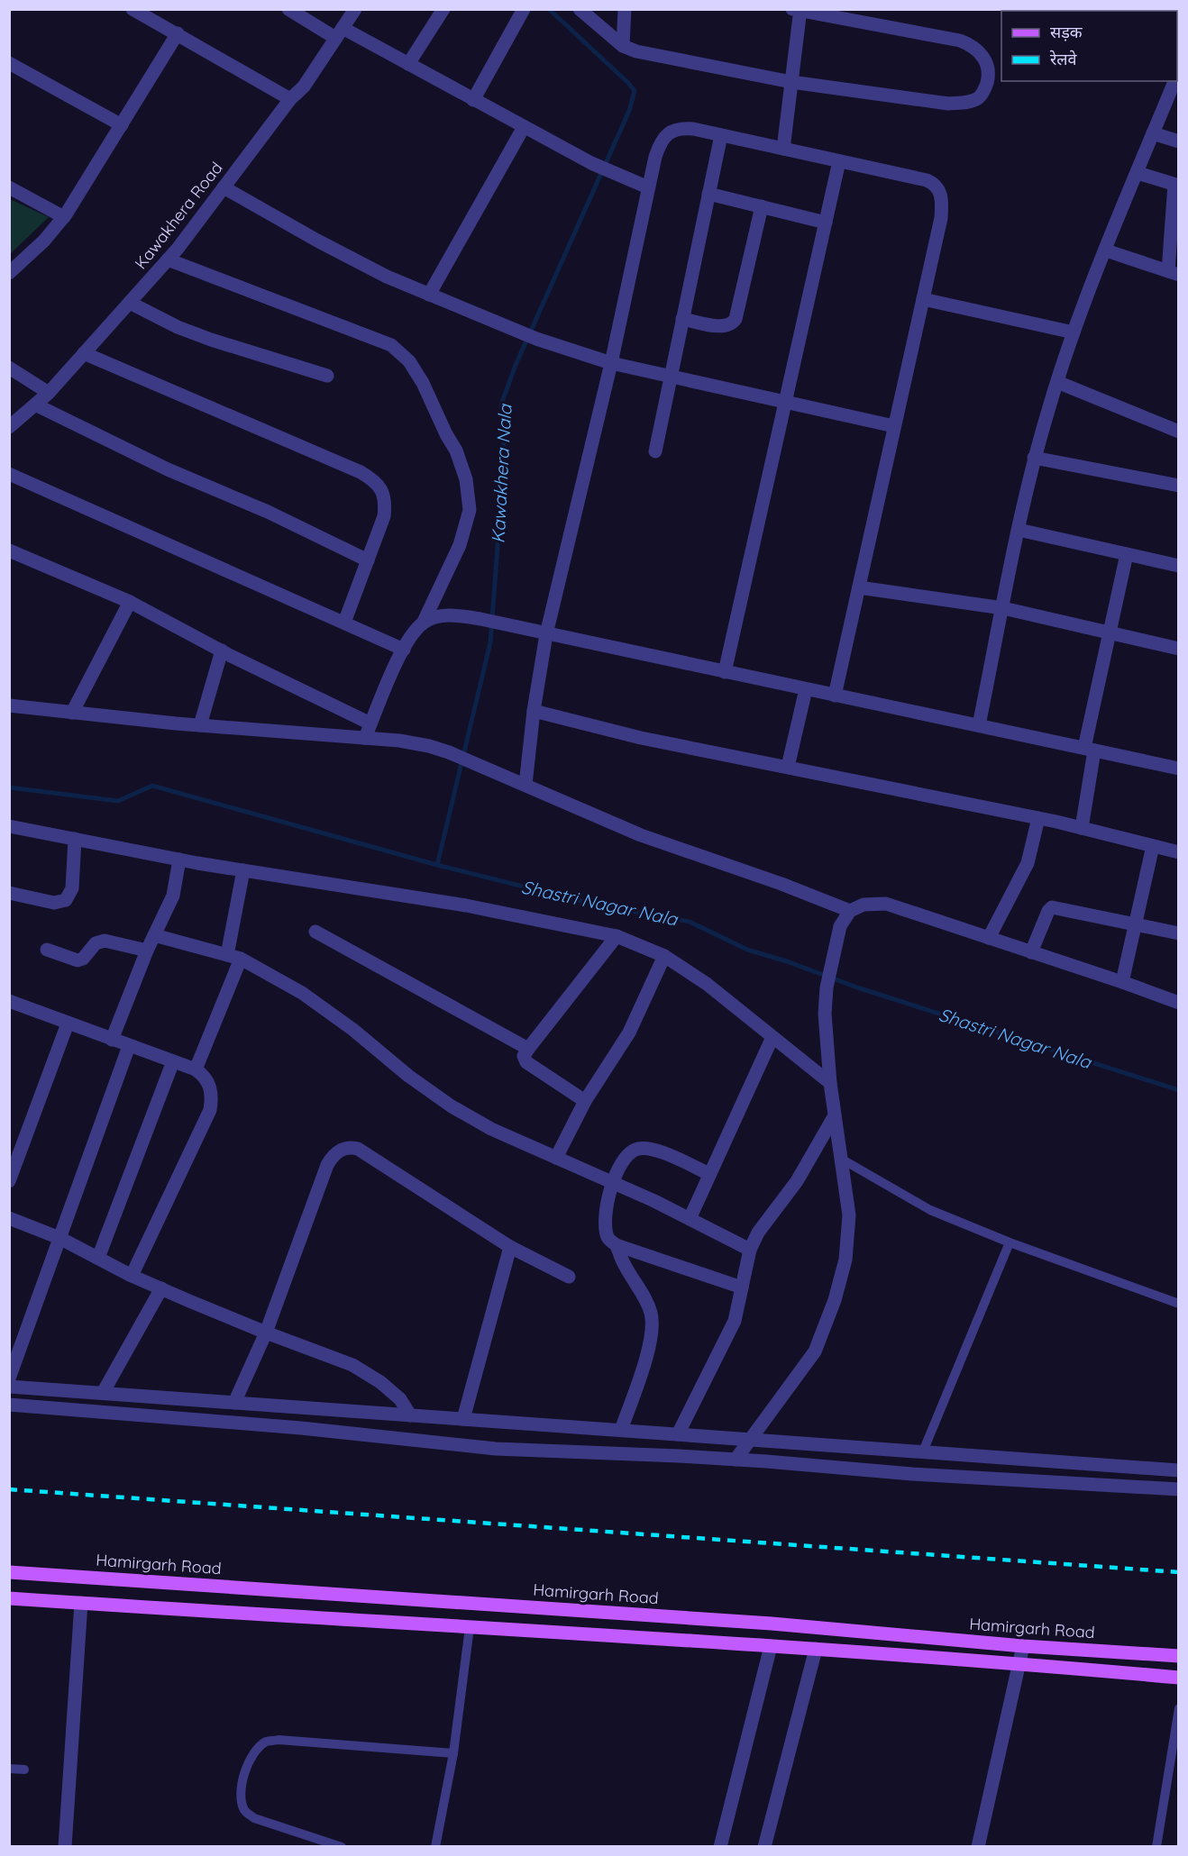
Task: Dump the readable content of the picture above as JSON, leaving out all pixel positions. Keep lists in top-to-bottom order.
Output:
{
  "streets": {
    "main road": ["Hamirgarh Road"],
    "street": ["Kawakhera Road"]
  },
  "water": ["Kawakhera Nala", "Shastri Nagar Nala"],
  "legend": ["सड़क", "रेलवे"]
}
